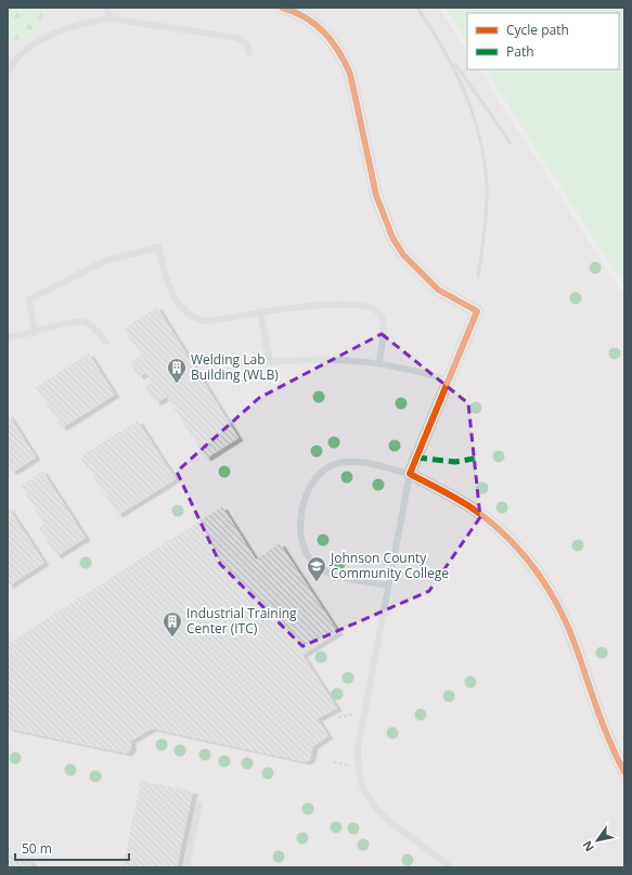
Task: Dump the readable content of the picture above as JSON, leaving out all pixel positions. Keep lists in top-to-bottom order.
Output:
{
  "places": {
    "building": ["Welding Lab Building (WLB)", "Industrial Training Center (ITC)"],
    "school or university": ["Johnson County Community College"]
  },
  "legend": ["Cycle path", "Path"],
  "scale_bar": "50 m",
  "north": "bottom left"
}
